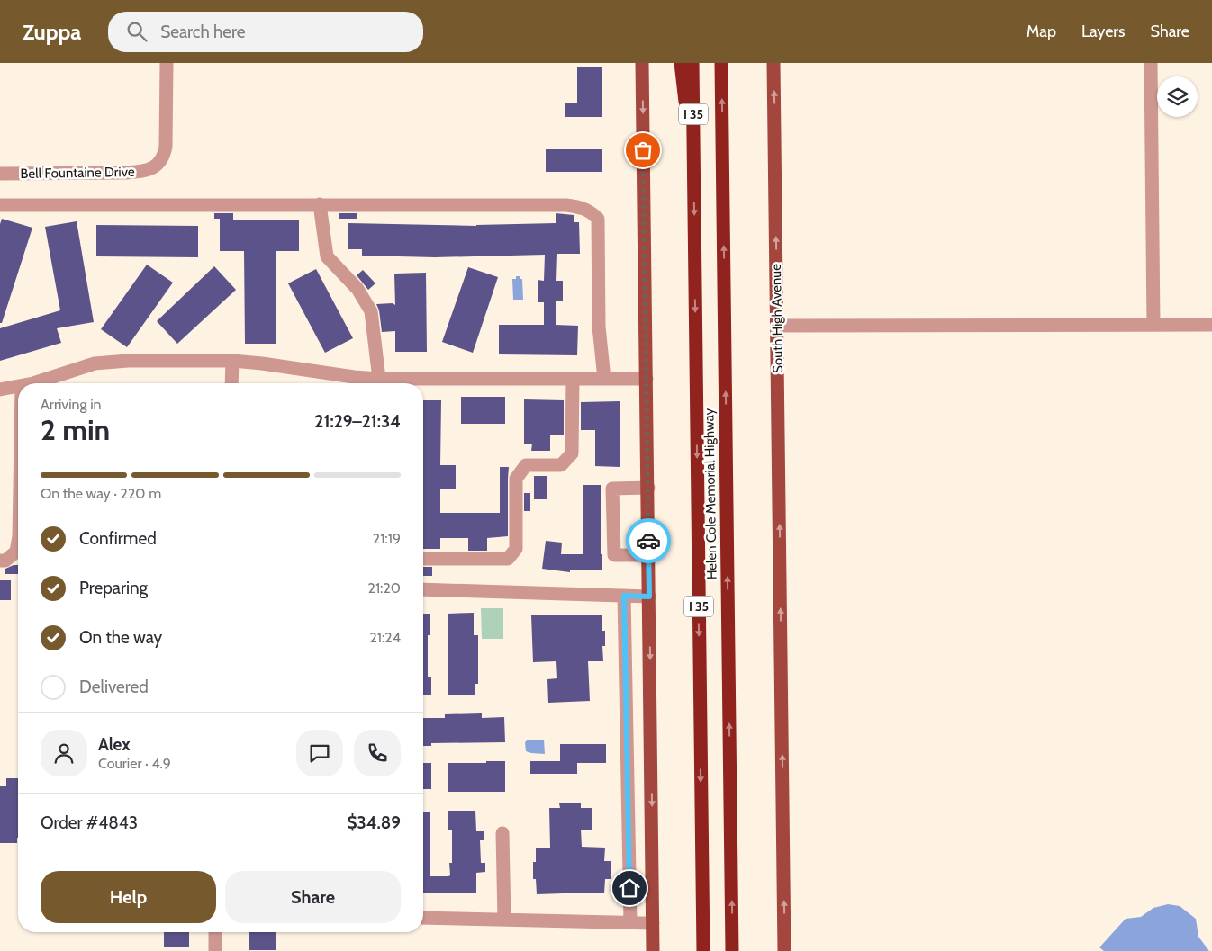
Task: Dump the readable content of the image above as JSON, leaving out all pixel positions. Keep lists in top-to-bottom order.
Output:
{
  "streets": {
    "highway": ["I 35", "Helen Cole Memorial Highway"],
    "main road": ["South High Avenue"],
    "street": ["Bell Fountaine Drive"]
  },
  "one_way": ["South High Avenue"],
  "page": {
    "header": "Zuppa",
    "search": "Search here",
    "nav": ["Map", "Layers", "Share"],
    "heading": ["2 min", "Arriving in", "21:29–21:34"],
    "panel": [
      "Alex",
      "Courier · 4.9",
      "Order #4843",
      "$34.89"
    ],
    "bar": "On the way · 220 m",
    "list": [
      ["Confirmed", "21:19"],
      ["Preparing", "21:20"],
      ["On the way", "21:24"],
      "Delivered"
    ],
    "buttons": ["Help", "Share"]
  }
}
